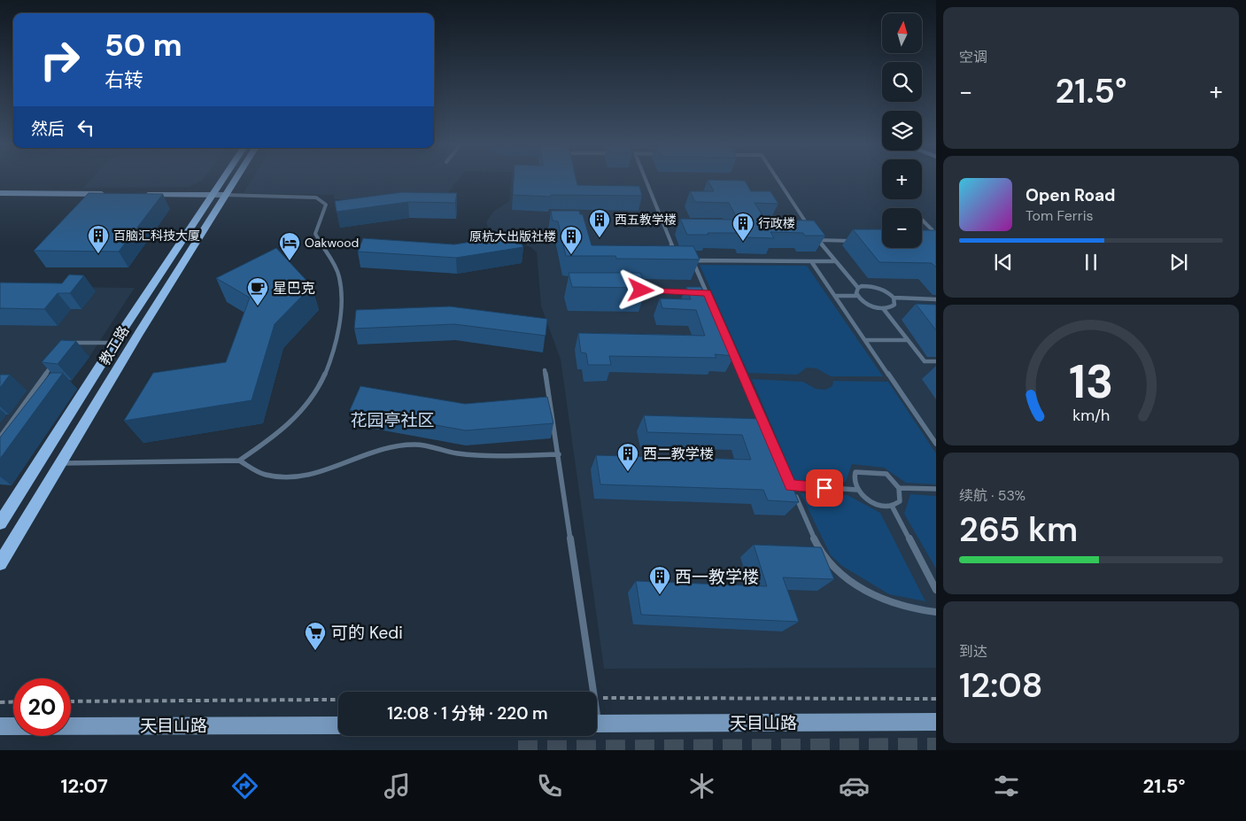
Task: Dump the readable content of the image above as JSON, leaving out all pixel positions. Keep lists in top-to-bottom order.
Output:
{
  "streets": {
    "main road": ["教工路", "天目山路"]
  },
  "districts": ["花园亭社区"],
  "places": {
    "building": [
      "西五教学楼",
      "行政楼",
      "百脑汇科技大厦",
      "原杭大出版社楼",
      "西二教学楼",
      "西一教学楼"
    ],
    "hotel": ["Oakwood"],
    "cafe": ["星巴克"],
    "supermarket": ["可的 Kedi"]
  },
  "north": "top",
  "page": {
    "tile": [
      "空调",
      ["续航 · 53%", "265 km"],
      ["到达", "12:08"]
    ],
    "map_buttons": ["+", "−"],
    "turn": ["50 m", "右转"],
    "heat": ["−", "21.5°", "+"],
    "then": "然后",
    "song": ["Open Road", "Tom Ferris"],
    "limit": "20",
    "trip": "12:08 · 1 分钟 · 220 m",
    "tabs": ["12:07", "21.5°"],
    "gauge": ["13", "km/h"]
  }
}
